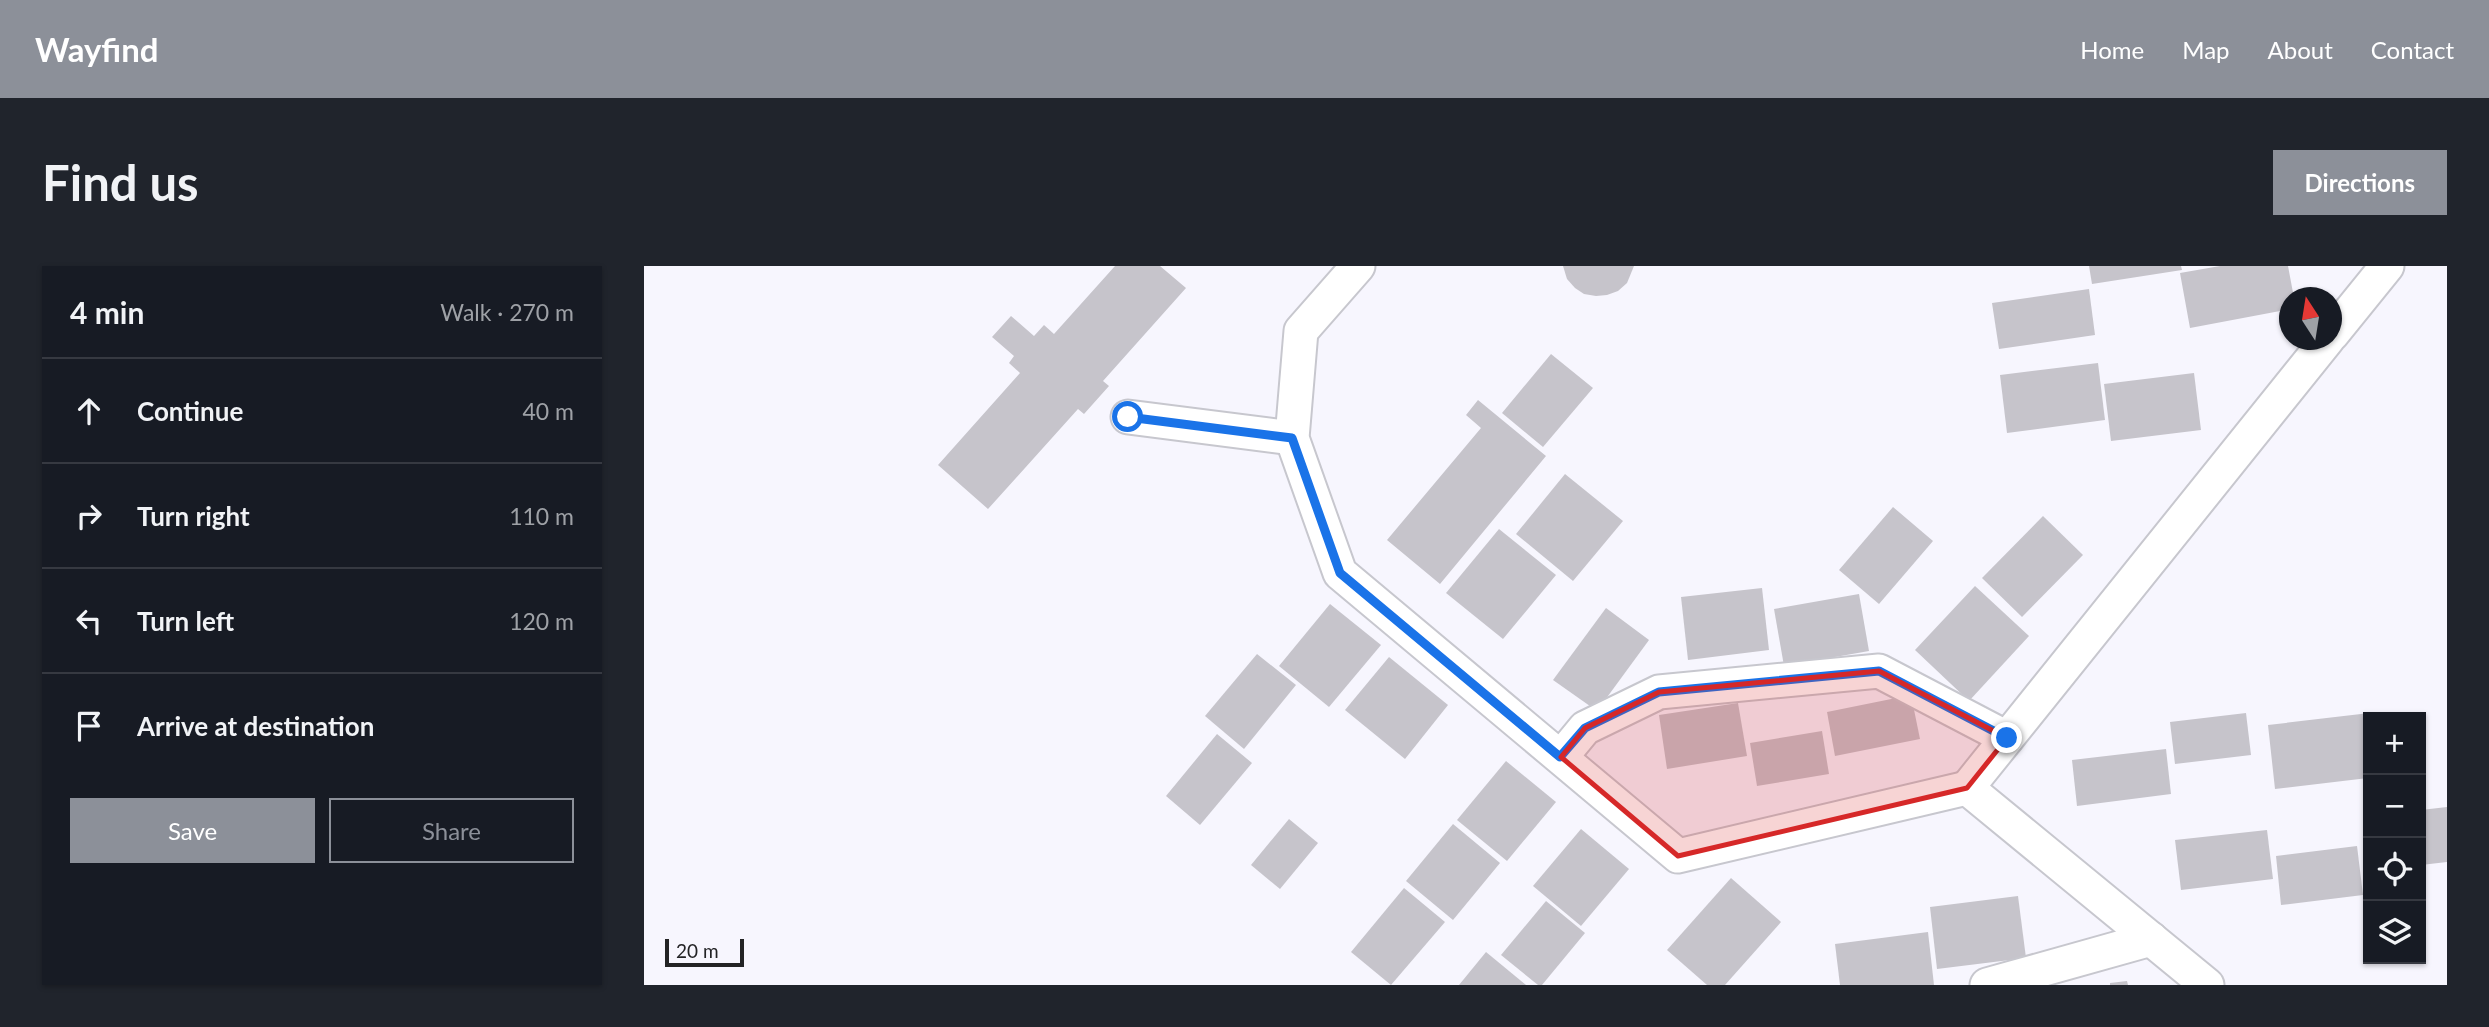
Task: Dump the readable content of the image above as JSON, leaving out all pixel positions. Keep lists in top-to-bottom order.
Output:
{
  "scale_bar": "20 m",
  "north": "top",
  "page": {
    "header": "Wayfind",
    "nav": [
      "Home",
      "Map",
      "About",
      "Contact"
    ],
    "buttons": [
      "Directions",
      ["Save", "Share"]
    ],
    "title": "Find us",
    "heading": ["4 min", "Walk · 270 m"],
    "list": [
      ["Continue", "40 m"],
      ["Turn right", "110 m"],
      ["Turn left", "120 m"],
      "Arrive at destination"
    ],
    "map_buttons": ["+", "−"],
    "scale": "20 m"
  }
}
